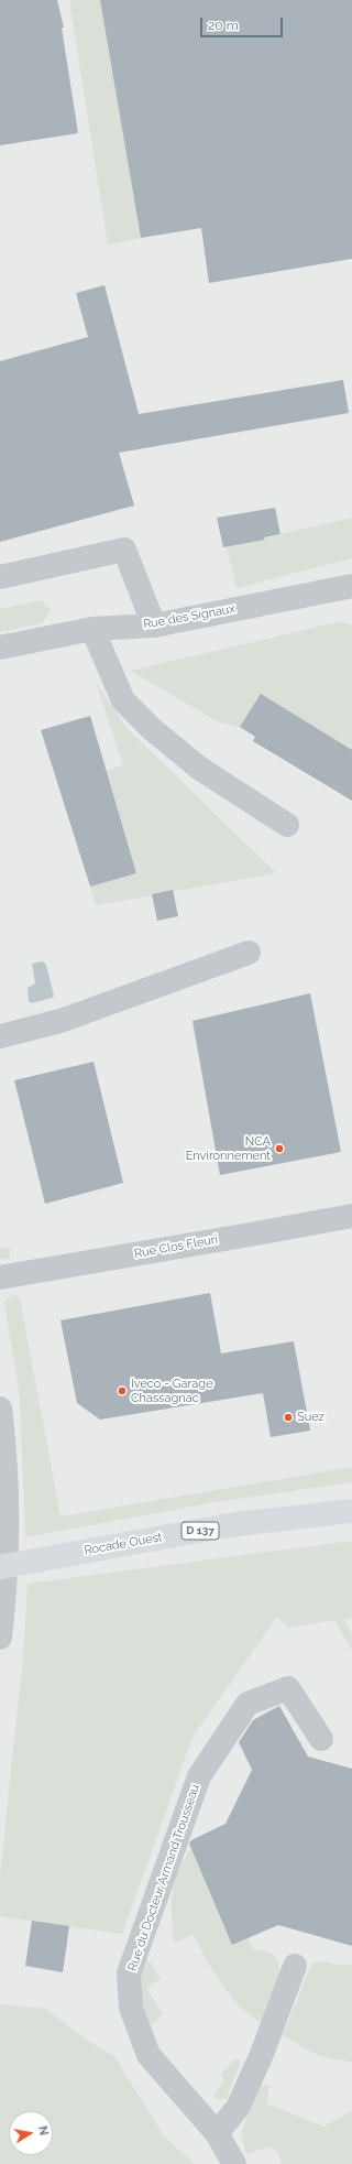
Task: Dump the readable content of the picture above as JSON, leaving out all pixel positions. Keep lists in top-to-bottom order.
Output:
{
  "streets": {
    "main road": ["D 137", "Rocade Ouest"],
    "street": ["Rue des Signaux", "Rue Clos Fleuri", "Rue du Docteur Armand Trousseau"]
  },
  "places": ["NCA Environnement", "Iveco - Garage Chassagnac", "Suez"],
  "scale_bar": "20 m",
  "north": "right"
}
